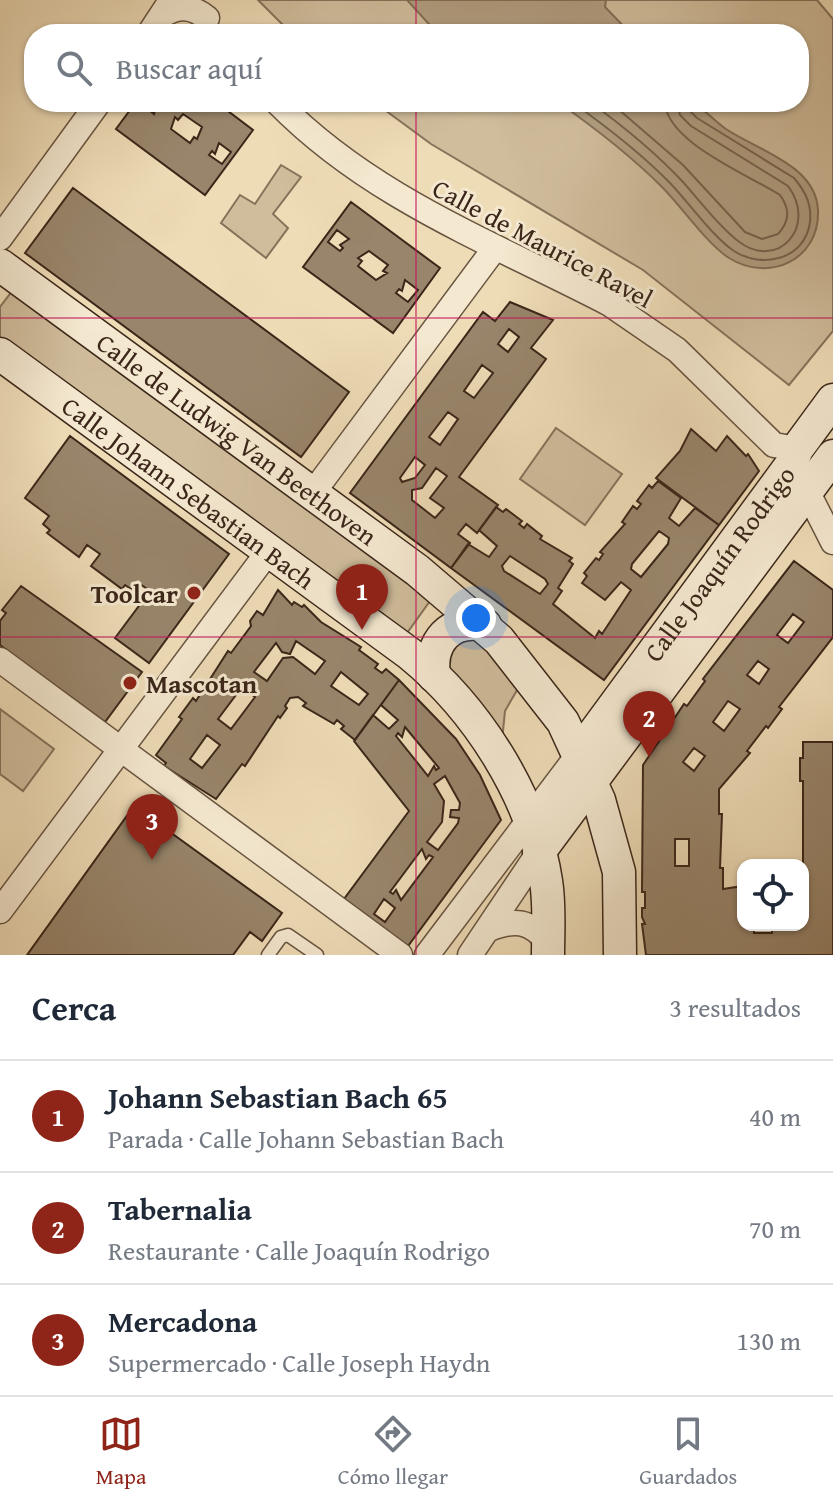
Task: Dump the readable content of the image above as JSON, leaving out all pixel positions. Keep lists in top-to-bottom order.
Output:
{
  "streets": {
    "street": [
      "Calle de Maurice Ravel",
      "Calle de Ludwig Van Beethoven",
      "Calle Johann Sebastian Bach",
      "Calle Joaquín Rodrigo"
    ]
  },
  "crossings": [
    ["Calle de Maurice Ravel", "Calle Joaquín Rodrigo"],
    ["Calle de Ludwig Van Beethoven", "Calle Joaquín Rodrigo"],
    ["Calle Johann Sebastian Bach", "Calle Joaquín Rodrigo"]
  ],
  "places": ["Toolcar", "Mascotan"],
  "page": {
    "search": "Buscar aquí",
    "pins": ["1", "2", "3"],
    "heading": ["Cerca", "3 resultados"],
    "list": [
      {
        "mark": "1",
        "name": "Johann Sebastian Bach 65",
        "note": "Parada · Calle Johann Sebastian Bach",
        "value": "40 m"
      },
      {
        "mark": "2",
        "name": "Tabernalia",
        "note": "Restaurante · Calle Joaquín Rodrigo",
        "value": "70 m"
      },
      {
        "mark": "3",
        "name": "Mercadona",
        "note": "Supermercado · Calle Joseph Haydn",
        "value": "130 m"
      }
    ],
    "nav": ["Mapa", "Cómo llegar", "Guardados"]
  }
}
